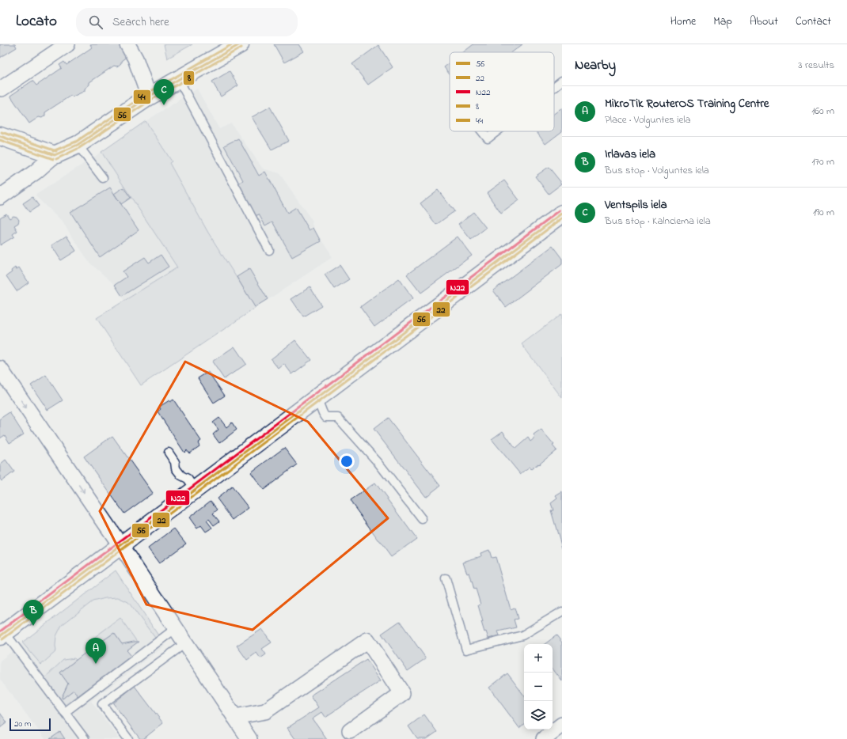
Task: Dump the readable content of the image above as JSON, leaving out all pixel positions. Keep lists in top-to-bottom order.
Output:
{
  "lines": [
    "transit line 56",
    "transit line 44",
    "transit line 8",
    "transit line N22",
    "transit line 22"
  ],
  "legend": [
    "56",
    "22",
    "N22",
    "8",
    "44"
  ],
  "scale_bar": "20 m",
  "page": {
    "header": "Locato",
    "search": "Search here",
    "nav": [
      "Home",
      "Map",
      "About",
      "Contact"
    ],
    "heading": ["Nearby", "3 results"],
    "pins": ["C", "B", "A"],
    "list": [
      {
        "mark": "A",
        "name": "MikroTik RouterOS Training Centre",
        "note": "Place · Volguntes iela",
        "value": "160 m"
      },
      {
        "mark": "B",
        "name": "Irlavas iela",
        "note": "Bus stop · Volguntes iela",
        "value": "170 m"
      },
      {
        "mark": "C",
        "name": "Ventspils iela",
        "note": "Bus stop · Kalnciema iela",
        "value": "190 m"
      }
    ],
    "map_buttons": ["+", "−"],
    "scale": "20 m"
  }
}
